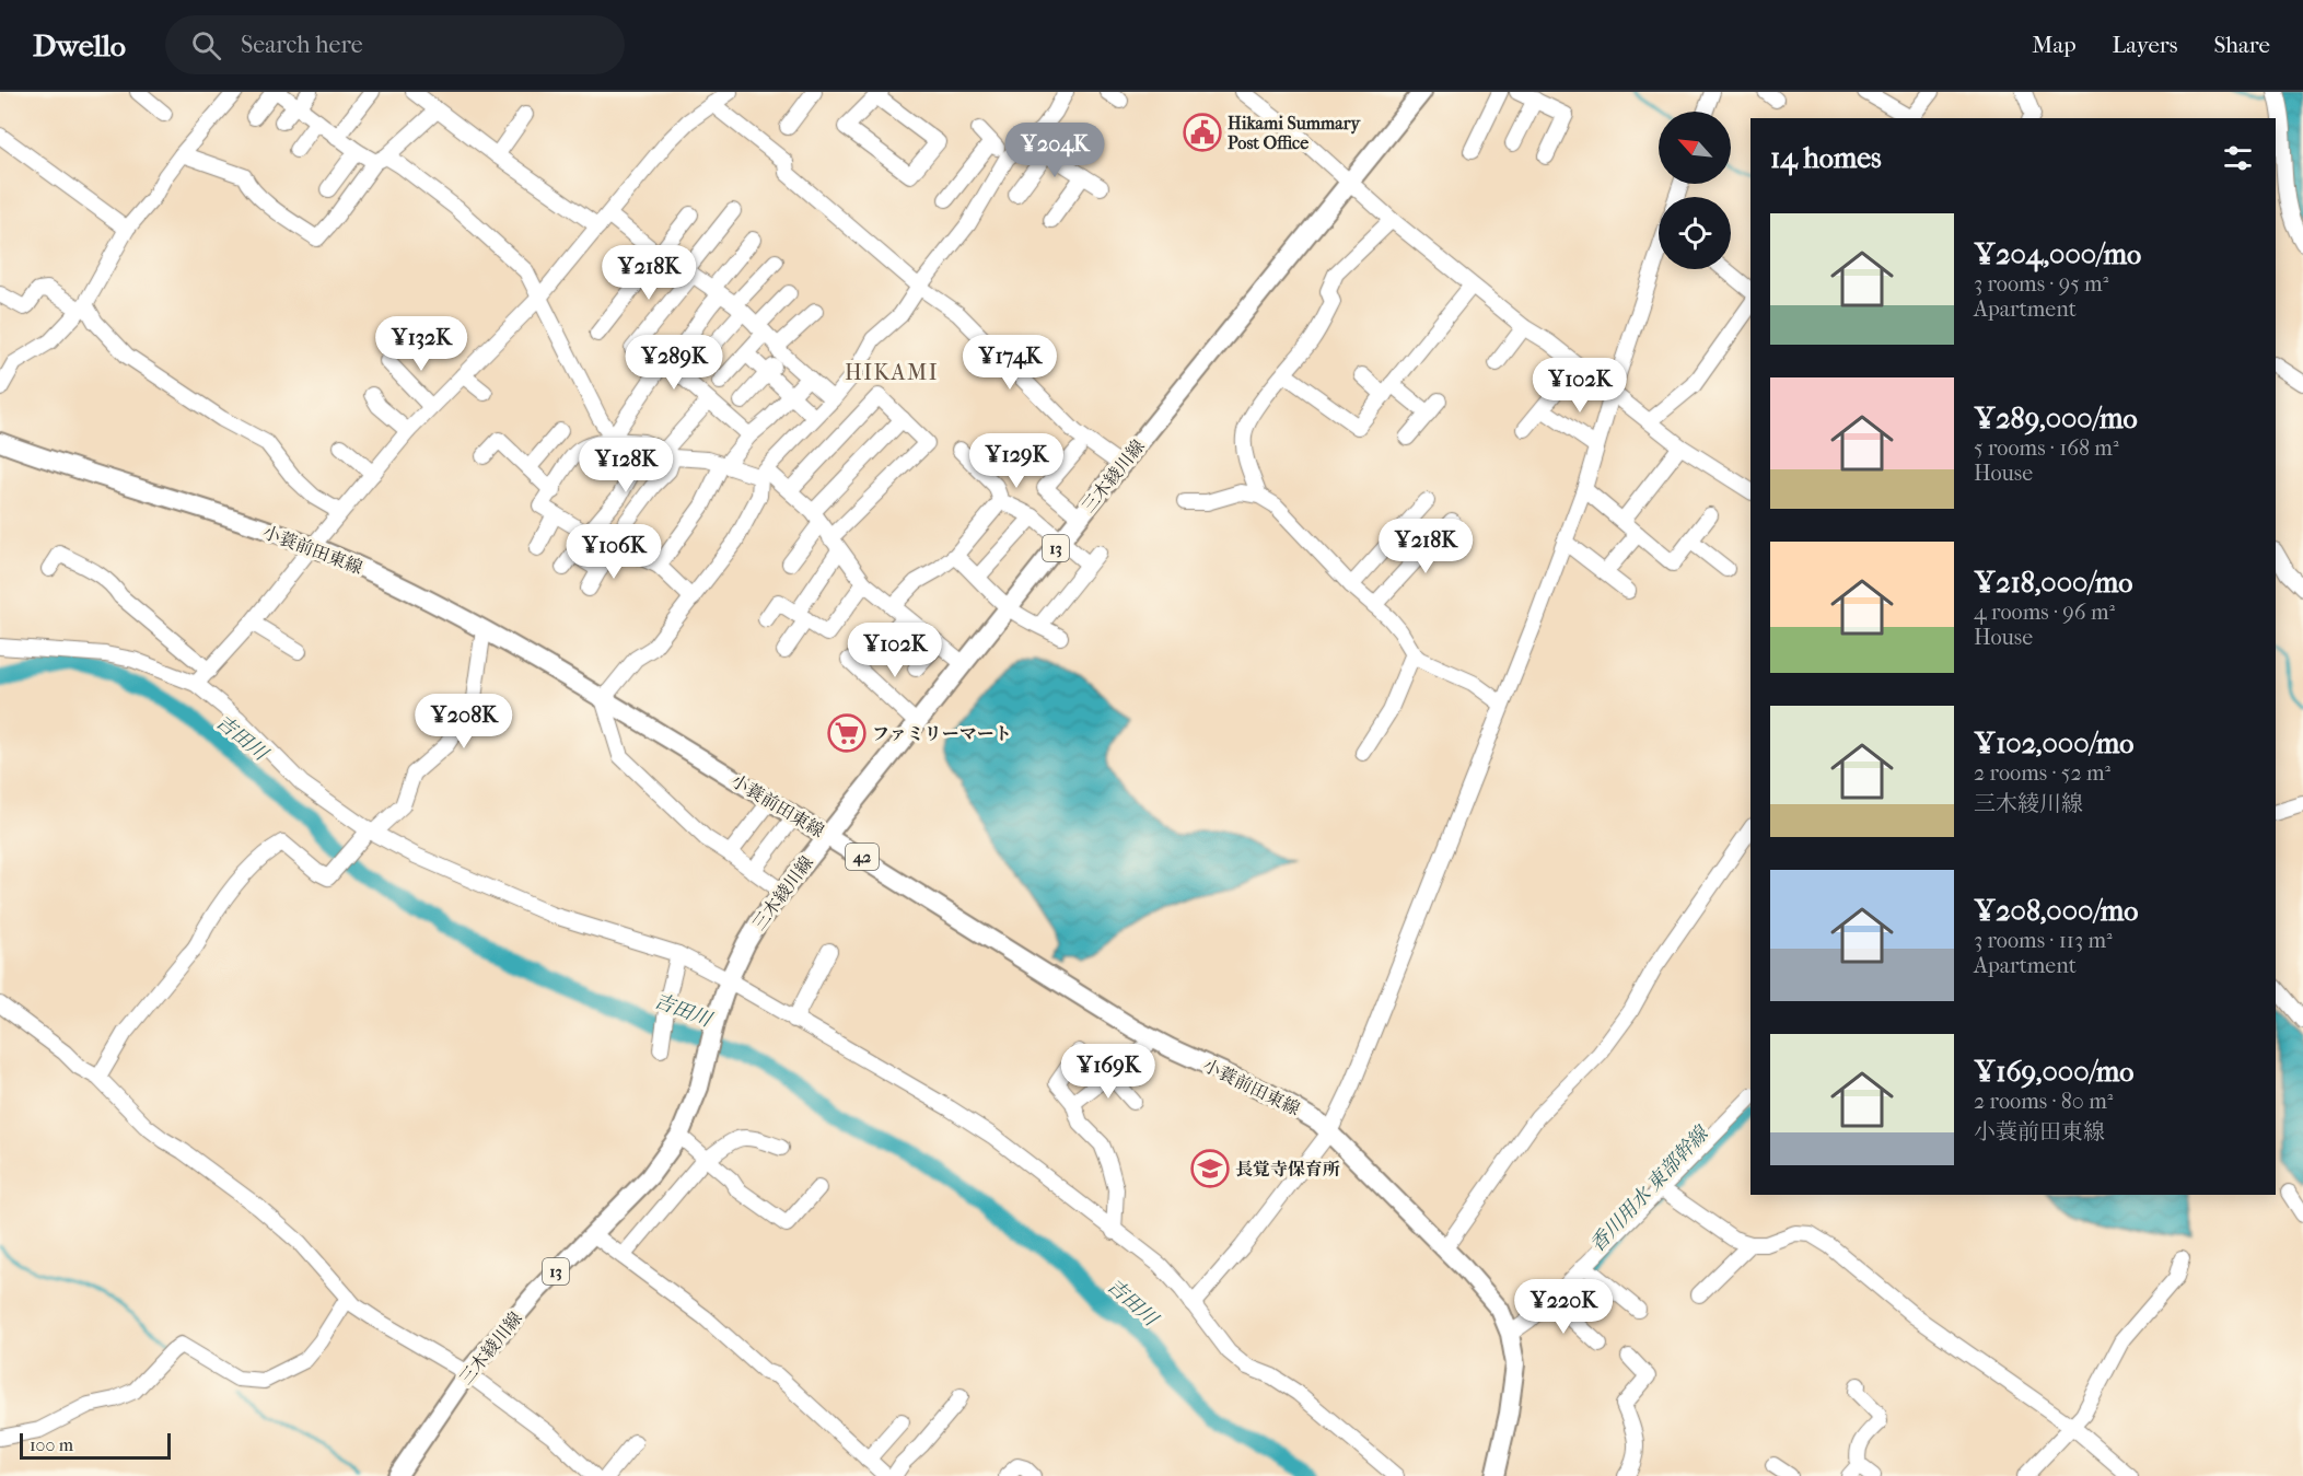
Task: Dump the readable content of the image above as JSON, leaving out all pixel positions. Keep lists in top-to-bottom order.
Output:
{
  "streets": {
    "main road": [
      "三木綾川線",
      "13",
      "小蓑前田東線",
      "42"
    ]
  },
  "crossings": [
    ["三木綾川線", "小蓑前田東線"]
  ],
  "districts": ["HIKAMI"],
  "water": ["吉田川", "香川用水 東部幹線"],
  "places": {
    "public building": ["Hikami Summary Post Office"],
    "supermarket": ["ファミリーマート"],
    "school or university": ["長覚寺保育所"]
  },
  "scale_bar": "100 m",
  "north": "top left",
  "page": {
    "header": "Dwello",
    "search": "Search here",
    "nav": ["Map", "Layers", "Share"],
    "heading": "14 homes",
    "price": [
      "¥204K",
      "¥218K",
      "¥132K",
      "¥289K",
      "¥174K",
      "¥102K",
      "¥129K",
      "¥128K",
      "¥218K",
      "¥106K",
      "¥102K",
      "¥208K",
      "¥169K",
      "¥220K"
    ],
    "list": [
      {
        "name": "¥204,000/mo",
        "note": "3 rooms · 95 m² · Apartment"
      },
      {
        "name": "¥289,000/mo",
        "note": "5 rooms · 168 m² · House"
      },
      {
        "name": "¥218,000/mo",
        "note": "4 rooms · 96 m² · House"
      },
      {
        "name": "¥102,000/mo",
        "note": "2 rooms · 52 m² · 三木綾川線"
      },
      {
        "name": "¥208,000/mo",
        "note": "3 rooms · 113 m² · Apartment"
      },
      {
        "name": "¥169,000/mo",
        "note": "2 rooms · 80 m² · 小蓑前田東線"
      }
    ],
    "scale": "100 m"
  }
}
